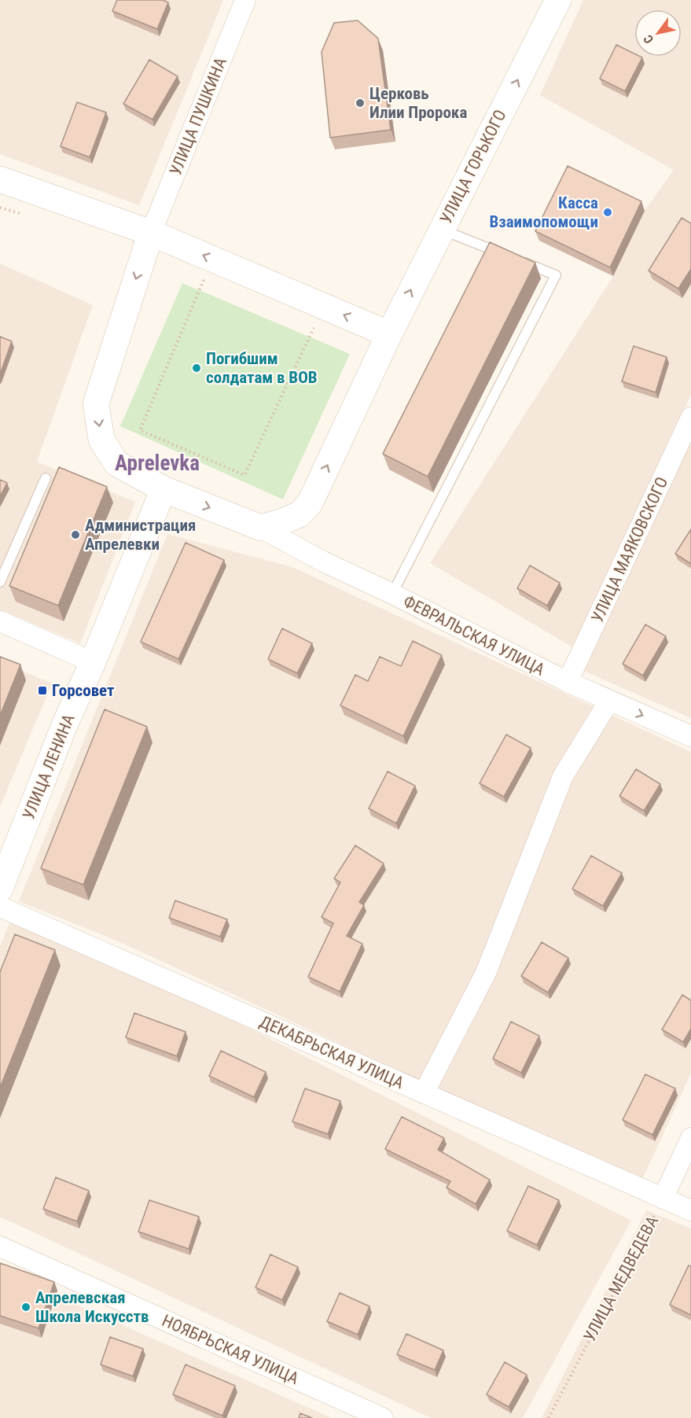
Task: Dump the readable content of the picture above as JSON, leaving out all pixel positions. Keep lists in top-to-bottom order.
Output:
{
  "streets": {
    "main road": ["УЛИЦА ГОРЬКОГО", "УЛИЦА ЛЕНИНА"],
    "street": [
      "УЛИЦА ПУШКИНА",
      "УЛИЦА МАЯКОВСКОГО",
      "ФЕВРАЛЬСКАЯ УЛИЦА",
      "ДЕКАБРЬСКАЯ УЛИЦА",
      "УЛИЦА МЕДВЕДЕВА",
      "НОЯБРЬСКАЯ УЛИЦА"
    ]
  },
  "crossings": [
    ["УЛИЦА ГОРЬКОГО", "ФЕВРАЛЬСКАЯ УЛИЦА"],
    ["УЛИЦА МАЯКОВСКОГО", "ФЕВРАЛЬСКАЯ УЛИЦА"],
    ["ДЕКАБРЬСКАЯ УЛИЦА", "УЛИЦА МЕДВЕДЕВА"]
  ],
  "one_way": ["УЛИЦА ГОРЬКОГО"],
  "districts": ["Aprelevka"],
  "places": {
    "other": [
      "Церковь Илии Пророка",
      "Касса Взаимопомощи",
      "Погибшим солдатам в ВОВ",
      "Администрация Апрелевки",
      "Апрелевская Школа Искусств"
    ],
    "transit": ["Горсовет"]
  },
  "north": "bottom left"
}
